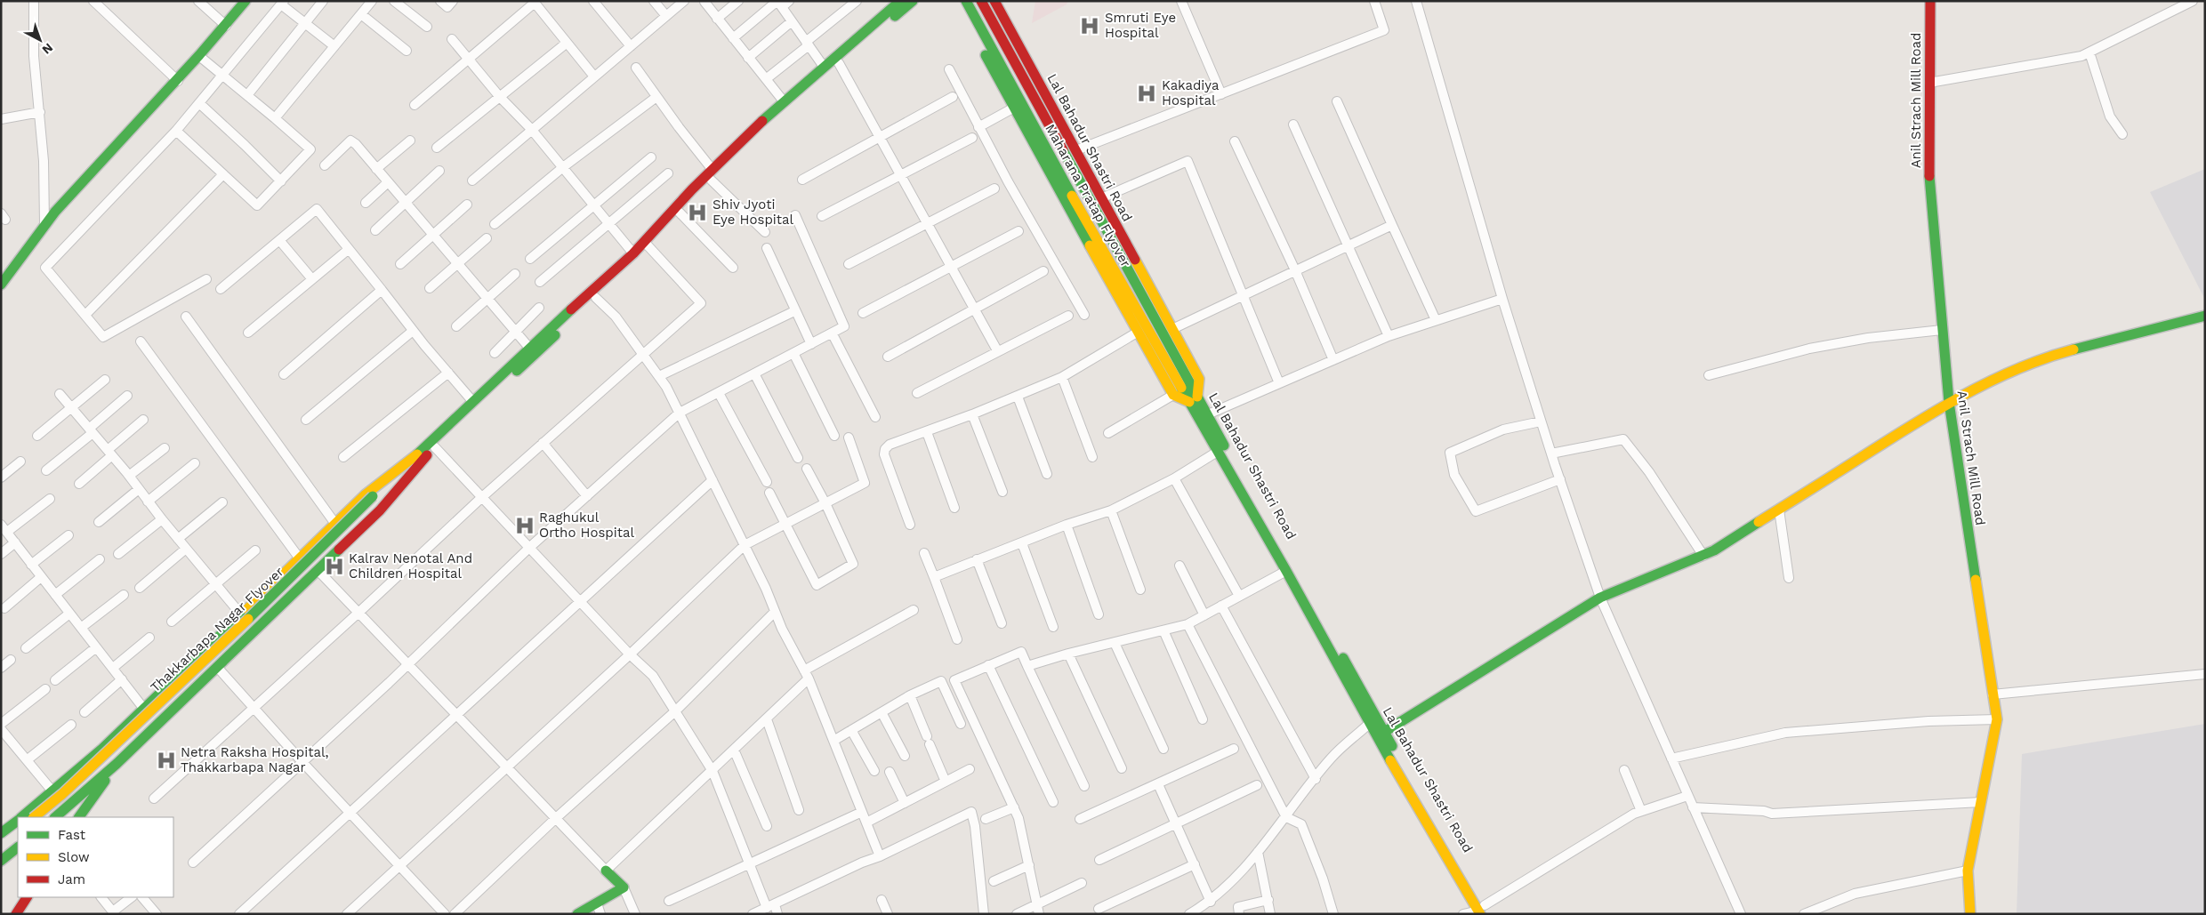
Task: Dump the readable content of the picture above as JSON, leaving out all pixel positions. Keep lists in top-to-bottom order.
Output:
{
  "streets": {
    "main road": [
      "Anil Strach Mill Road",
      "Lal Bahadur Shastri Road",
      "Maharana Pratap Flyover",
      "Thakkarbapa Nagar Flyover"
    ]
  },
  "crossings": [
    ["Lal Bahadur Shastri Road", "Maharana Pratap Flyover"]
  ],
  "places": {
    "hospital": [
      "Smruti Eye Hospital",
      "Kakadiya Hospital",
      "Shiv Jyoti Eye Hospital",
      "Raghukul Ortho Hospital",
      "Kalrav Nenotal And Children Hospital",
      "Netra Raksha Hospital, Thakkarbapa Nagar"
    ]
  },
  "legend": ["Fast", "Slow", "Jam"],
  "north": "bottom right"
}
